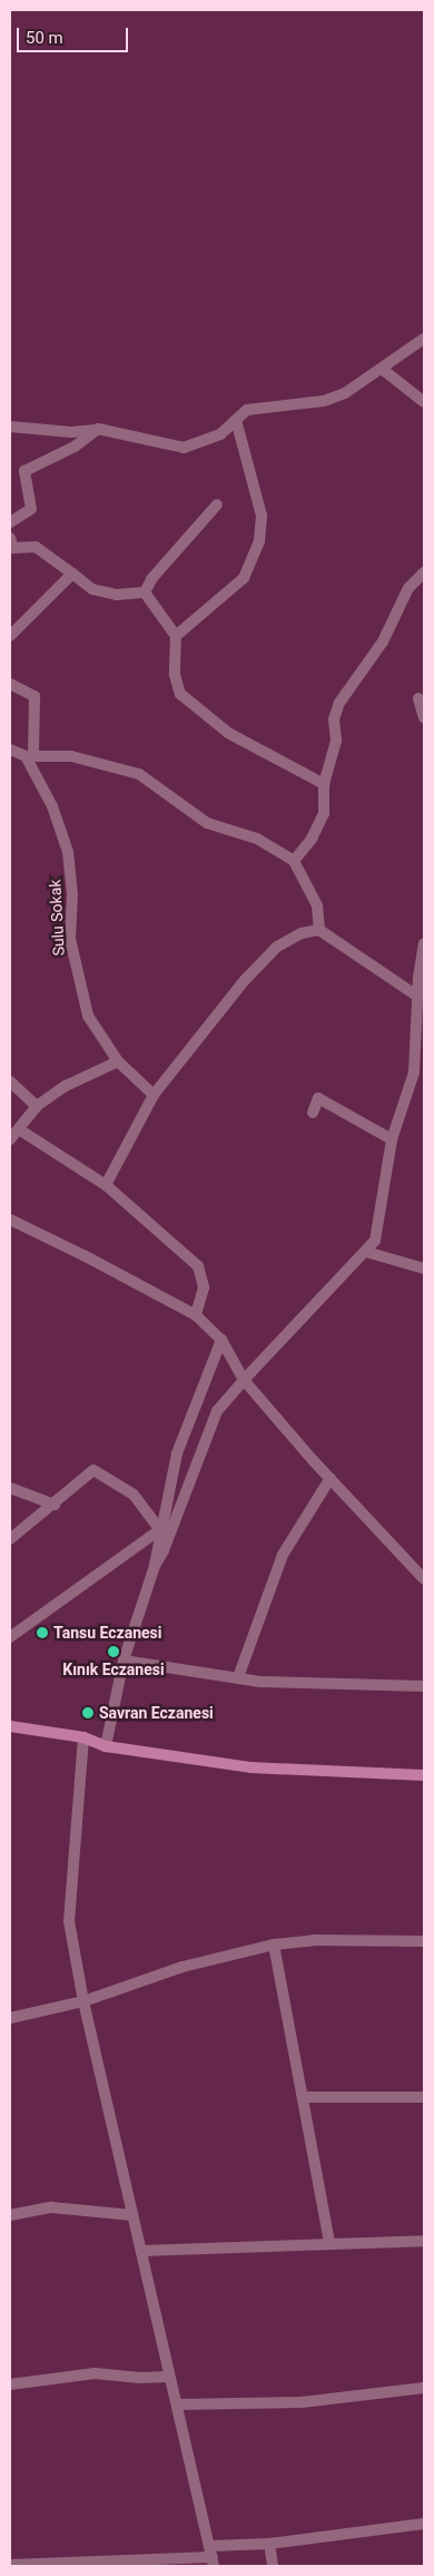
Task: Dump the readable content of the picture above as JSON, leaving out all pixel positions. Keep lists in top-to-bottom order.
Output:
{
  "streets": {
    "street": ["Sulu Sokak"]
  },
  "places": ["Tansu Eczanesi", "Kınık Eczanesi", "Savran Eczanesi"],
  "scale_bar": "50 m"
}
